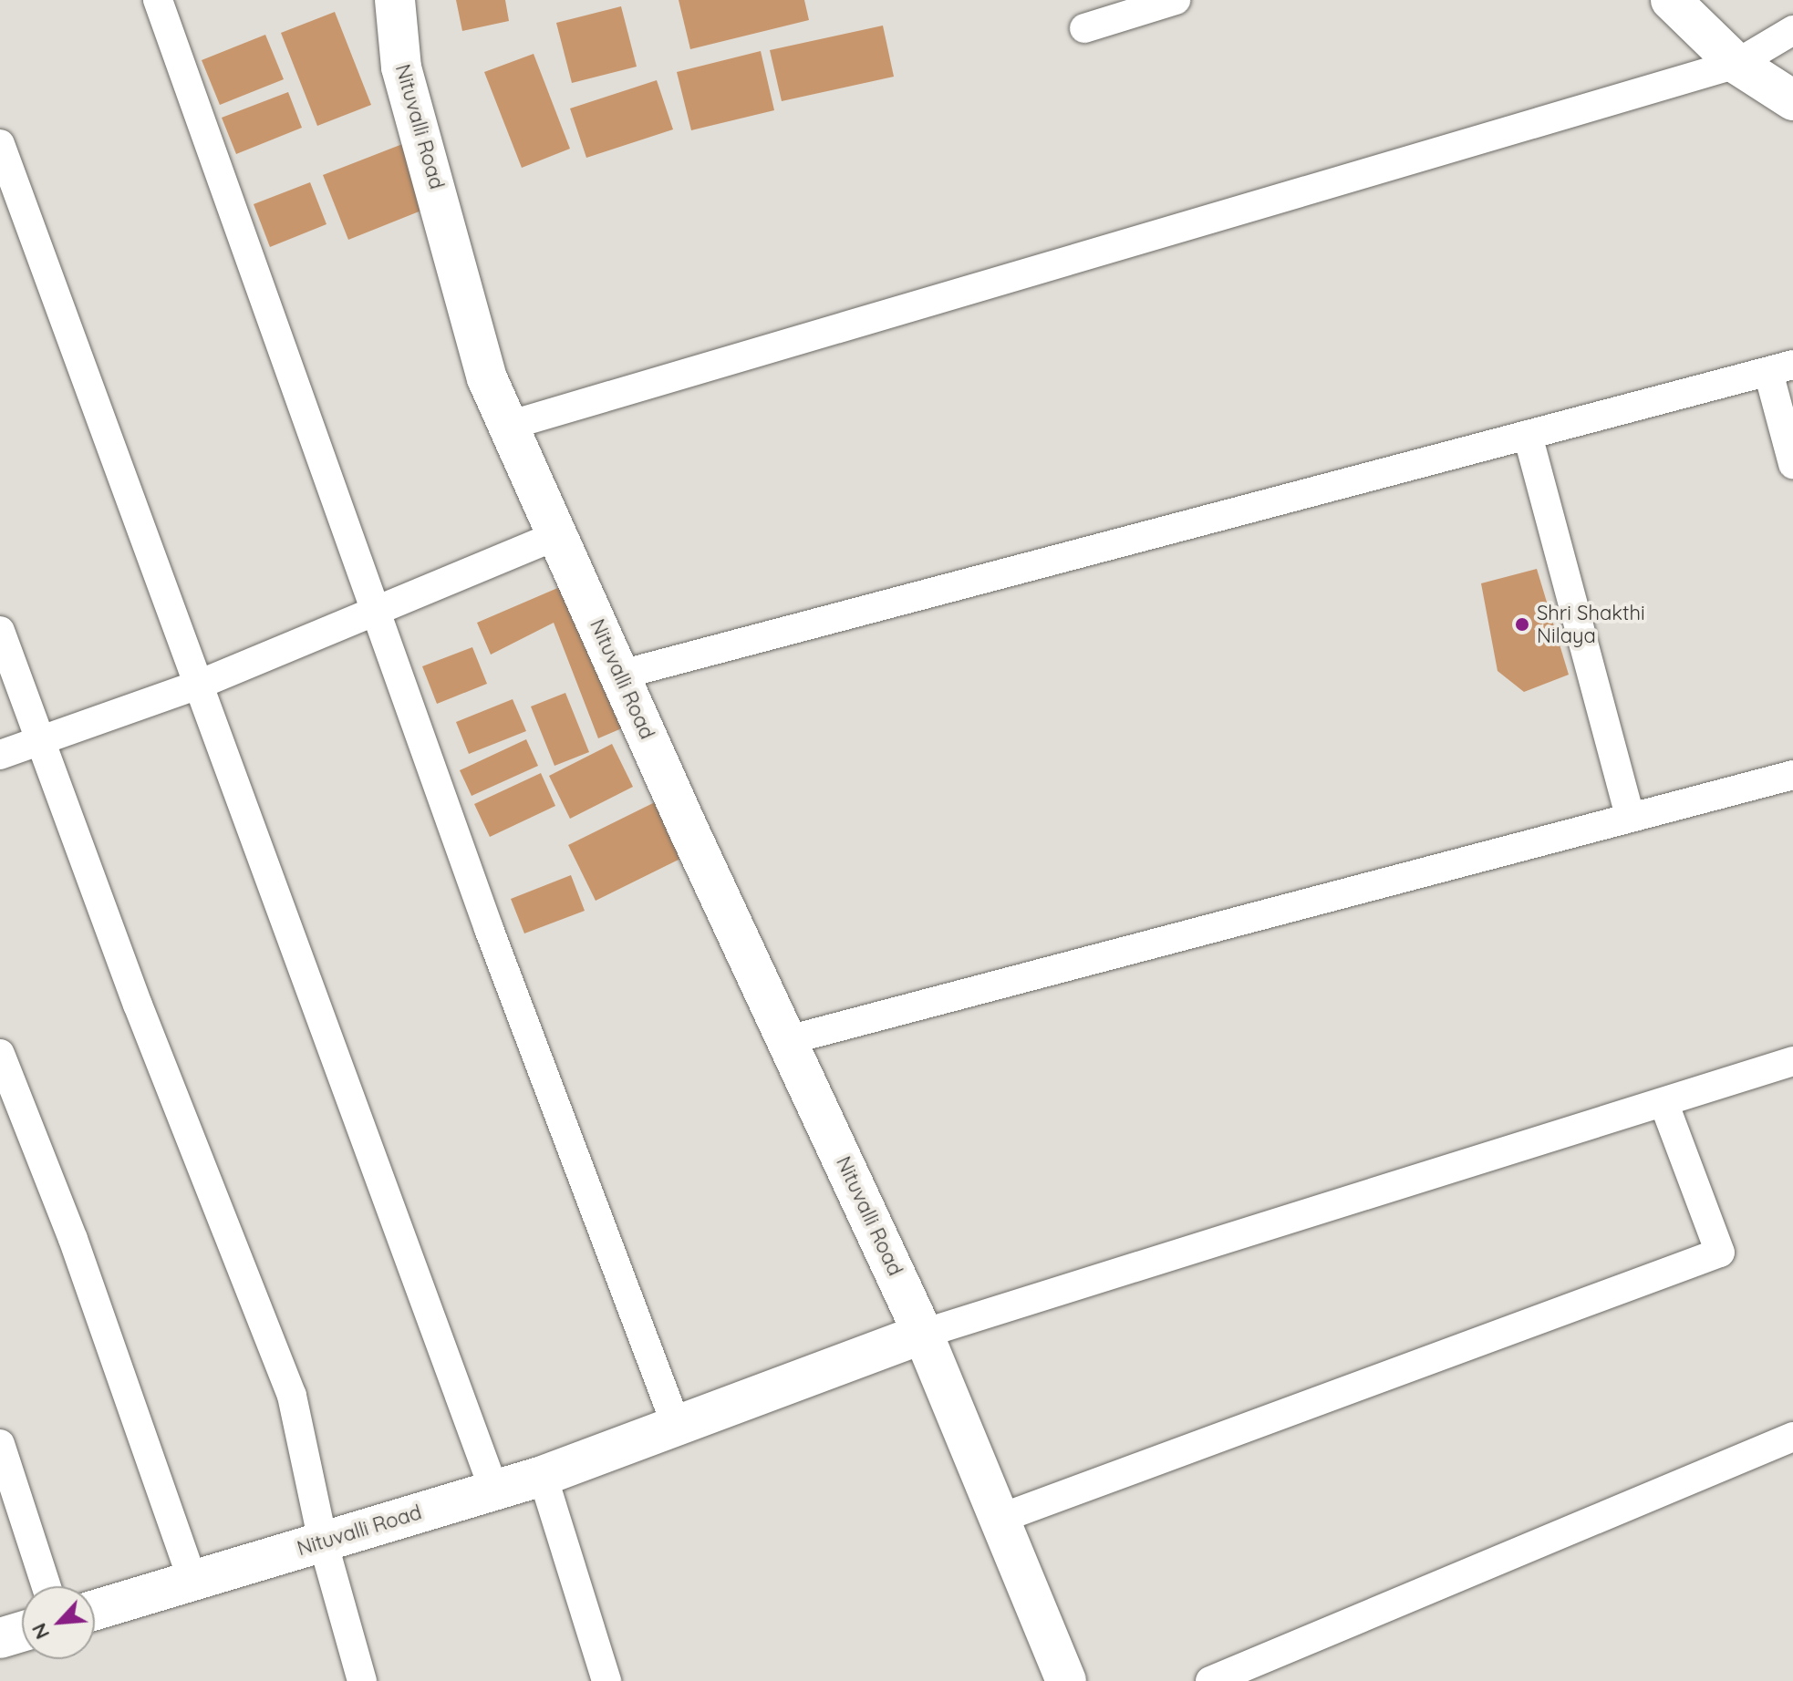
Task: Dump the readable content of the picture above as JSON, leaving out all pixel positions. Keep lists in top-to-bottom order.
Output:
{
  "streets": {
    "street": ["Nituvalli Road"]
  },
  "places": ["Shri Shakthi Nilaya"],
  "north": "bottom left"
}
